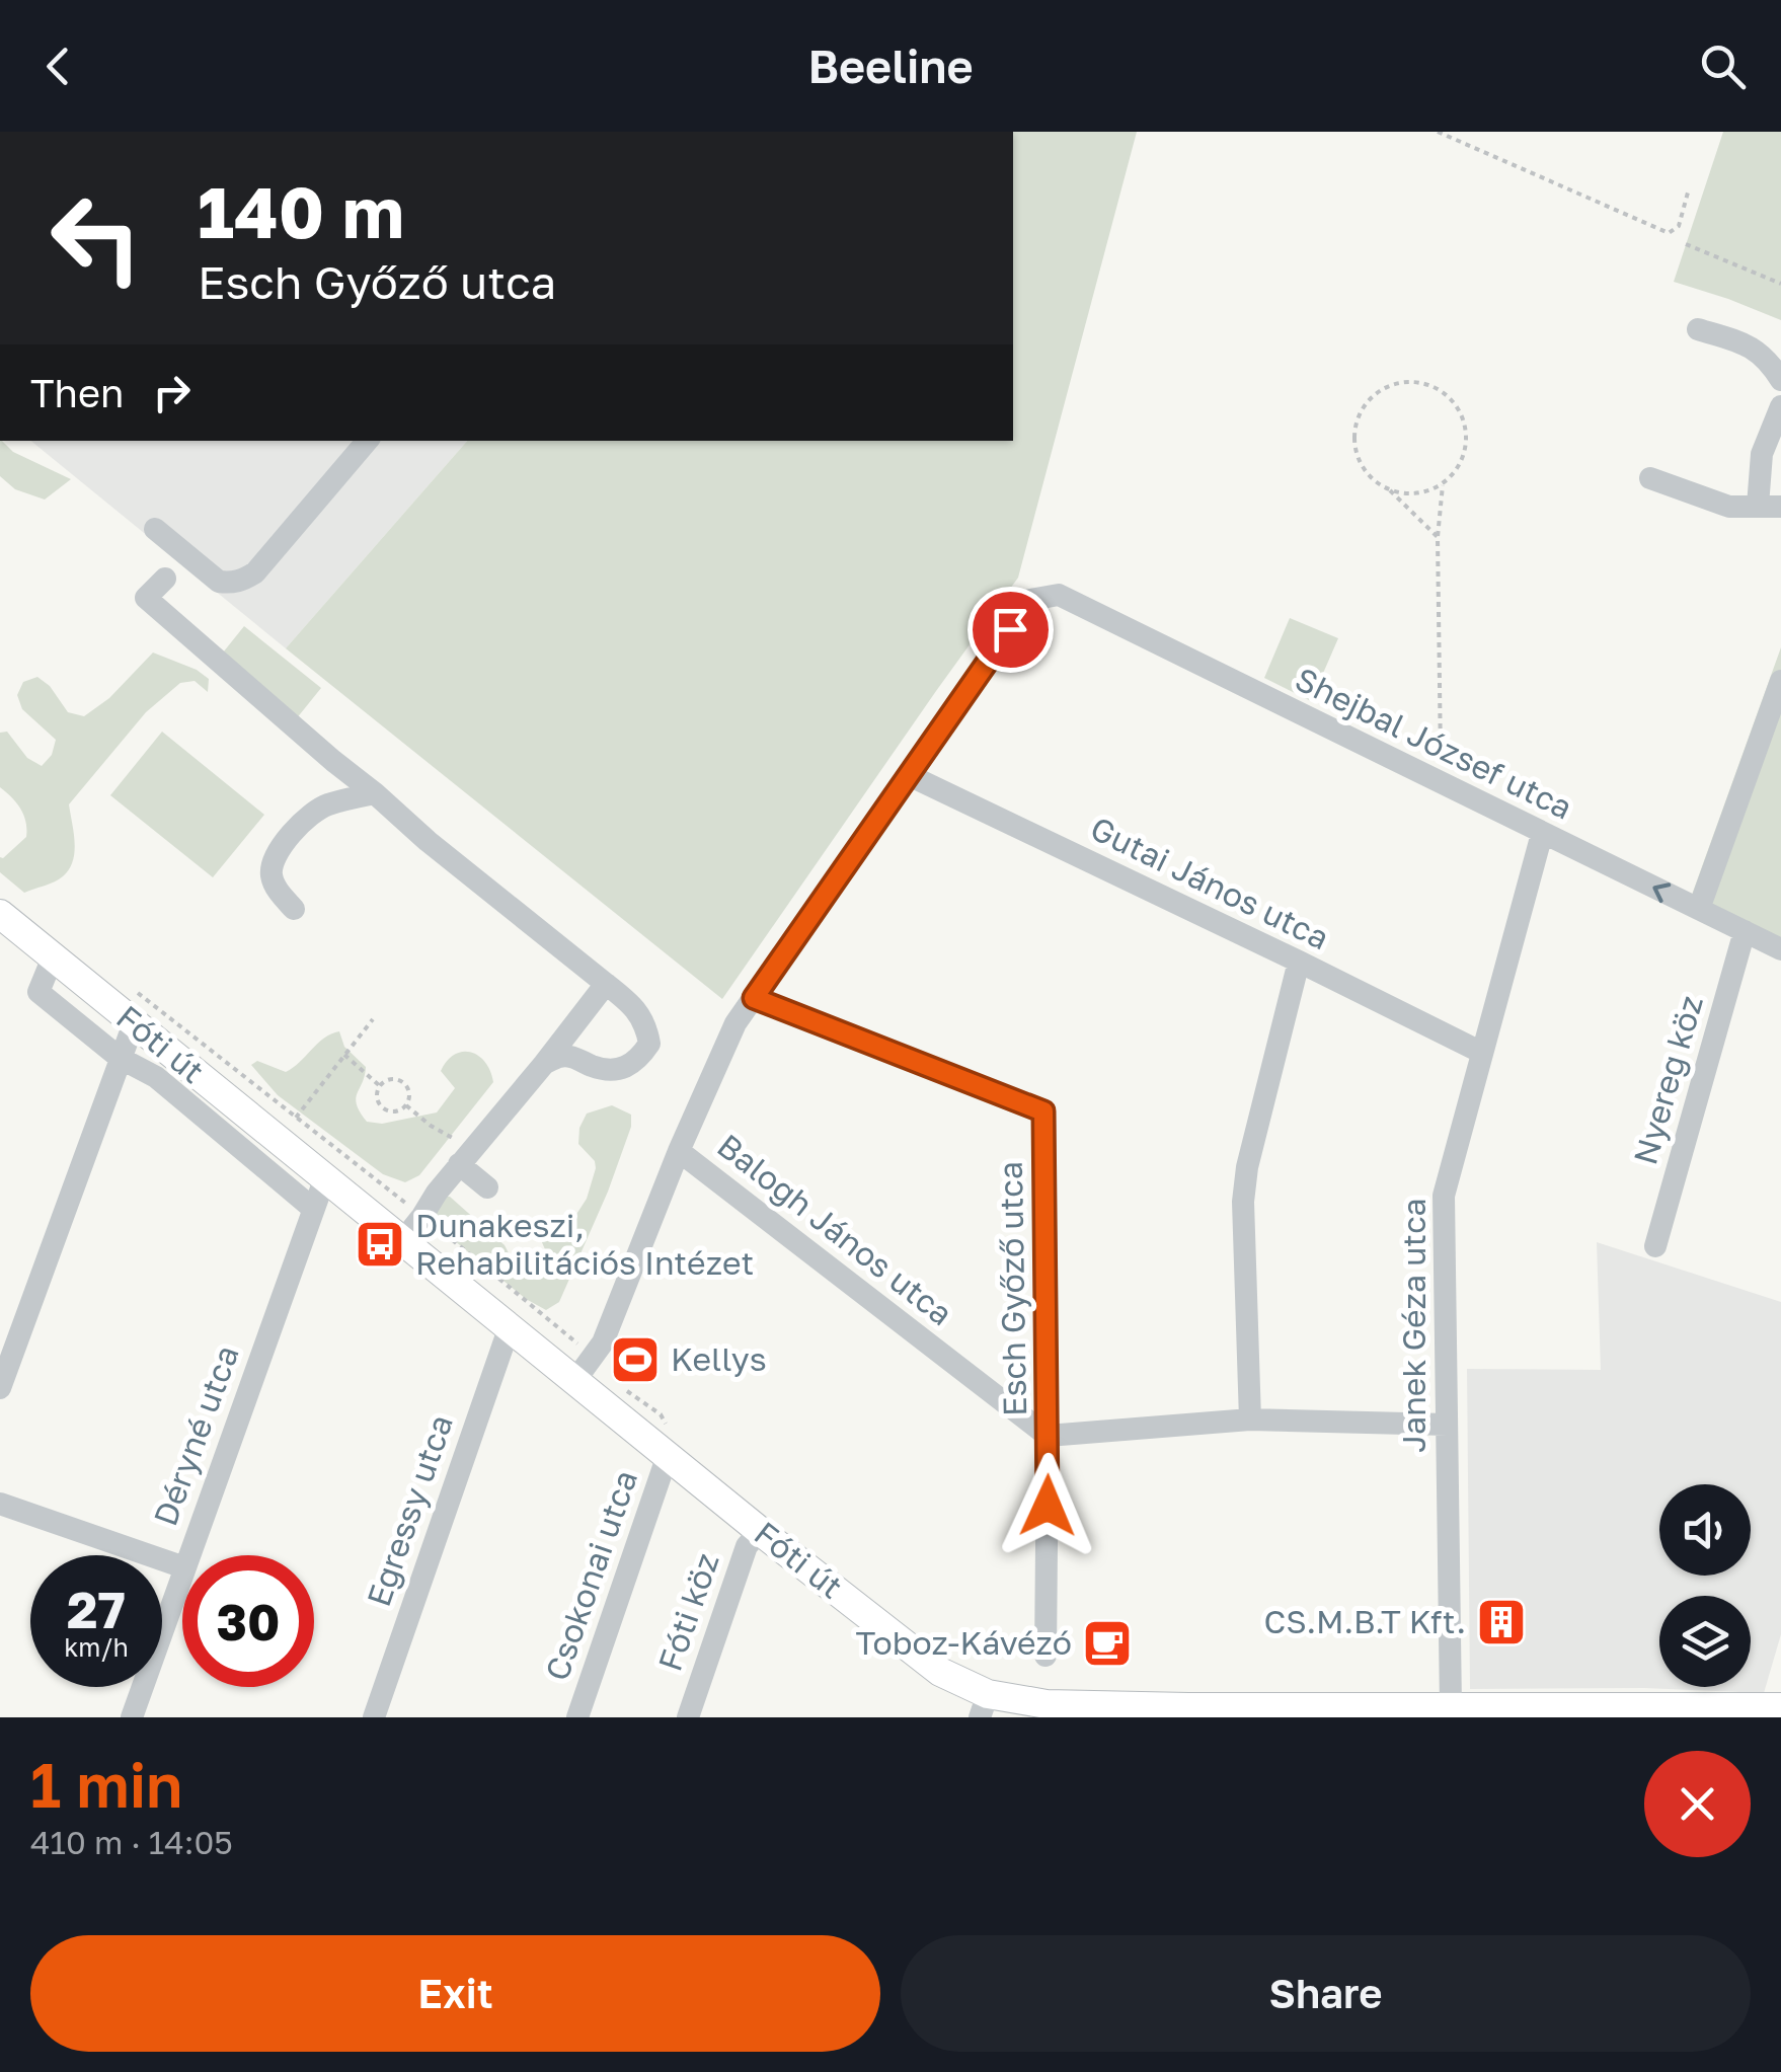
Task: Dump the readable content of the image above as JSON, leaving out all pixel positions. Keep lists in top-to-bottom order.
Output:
{
  "streets": {
    "main road": ["Fóti út"],
    "street": [
      "Shejbal József utca",
      "Gutai János utca",
      "Nyereg köz",
      "Balogh János utca",
      "Esch Győző utca",
      "Janek Géza utca",
      "Déryné utca",
      "Egressy utca",
      "Csokonai utca",
      "Fóti köz"
    ]
  },
  "crossings": [
    ["Shejbal József utca", "Gutai János utca"],
    ["Shejbal József utca", "Nyereg köz"],
    ["Shejbal József utca", "Janek Géza utca"],
    ["Gutai János utca", "Janek Géza utca"],
    ["Fóti út", "Janek Géza utca"],
    ["Fóti út", "Déryné utca"],
    ["Fóti út", "Egressy utca"],
    ["Fóti út", "Csokonai utca"],
    ["Fóti út", "Fóti köz"],
    ["Balogh János utca", "Esch Győző utca"]
  ],
  "places": {
    "bus stop": ["Dunakeszi, Rehabilitációs Intézet"],
    "sports": ["Kellys"],
    "building": ["CS.M.B.T Kft."],
    "cafe": ["Toboz-Kávézó"]
  },
  "page": {
    "header": "Beeline",
    "turn": ["140 m", "Esch Győző utca"],
    "then": "Then",
    "speed": "27 km/h",
    "limit": "30",
    "heading": ["1 min", "410 m · 14:05"],
    "buttons": ["Exit", "Share"]
  }
}
